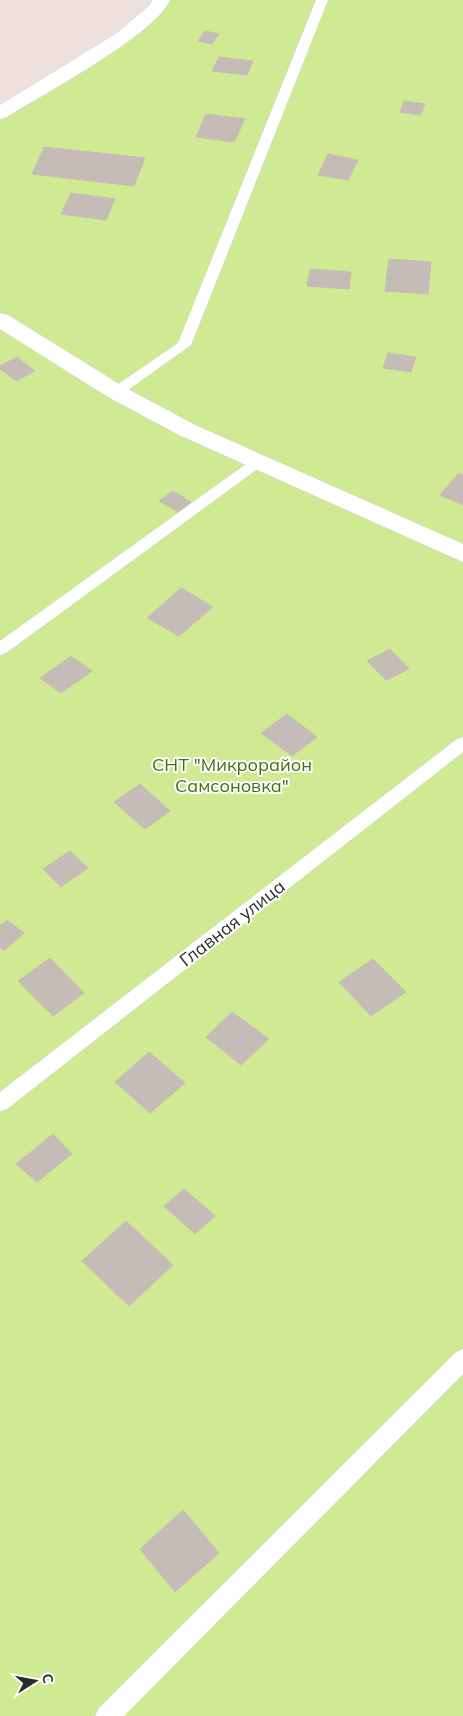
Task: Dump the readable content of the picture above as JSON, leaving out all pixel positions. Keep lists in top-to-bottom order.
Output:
{
  "streets": {
    "lane": ["Главная улица"]
  },
  "parks": ["СНТ \"Микрорайон Самсоновка\""],
  "north": "right"
}
